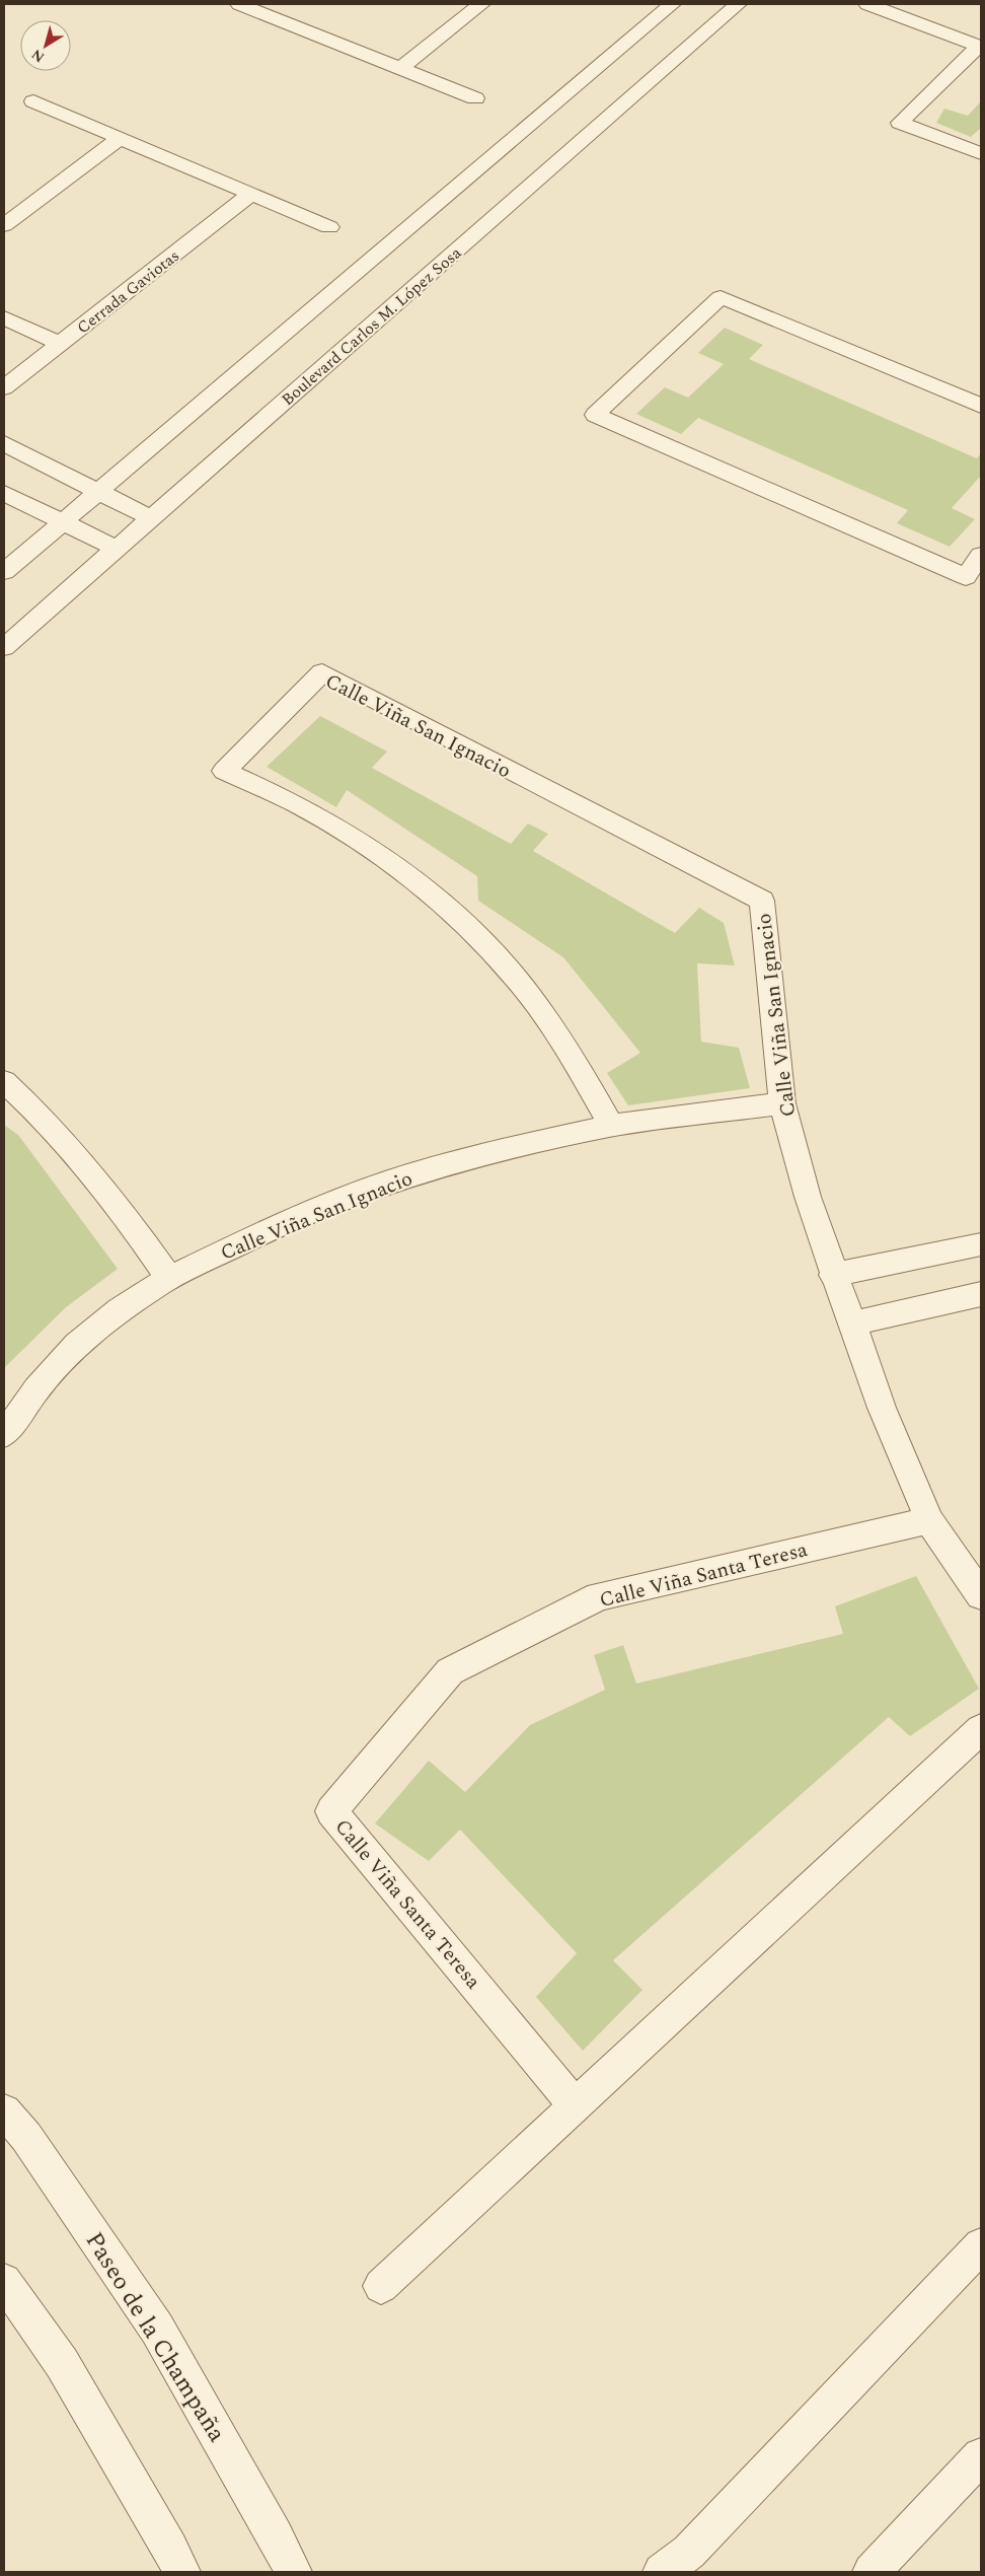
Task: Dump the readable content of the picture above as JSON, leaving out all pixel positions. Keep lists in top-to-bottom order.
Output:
{
  "streets": {
    "street": [
      "Cerrada Gaviotas",
      "Boulevard Carlos M. López Sosa",
      "Calle Viña San Ignacio",
      "Calle Viña Santa Teresa",
      "Paseo de la Champaña"
    ]
  },
  "north": "bottom left"
}
